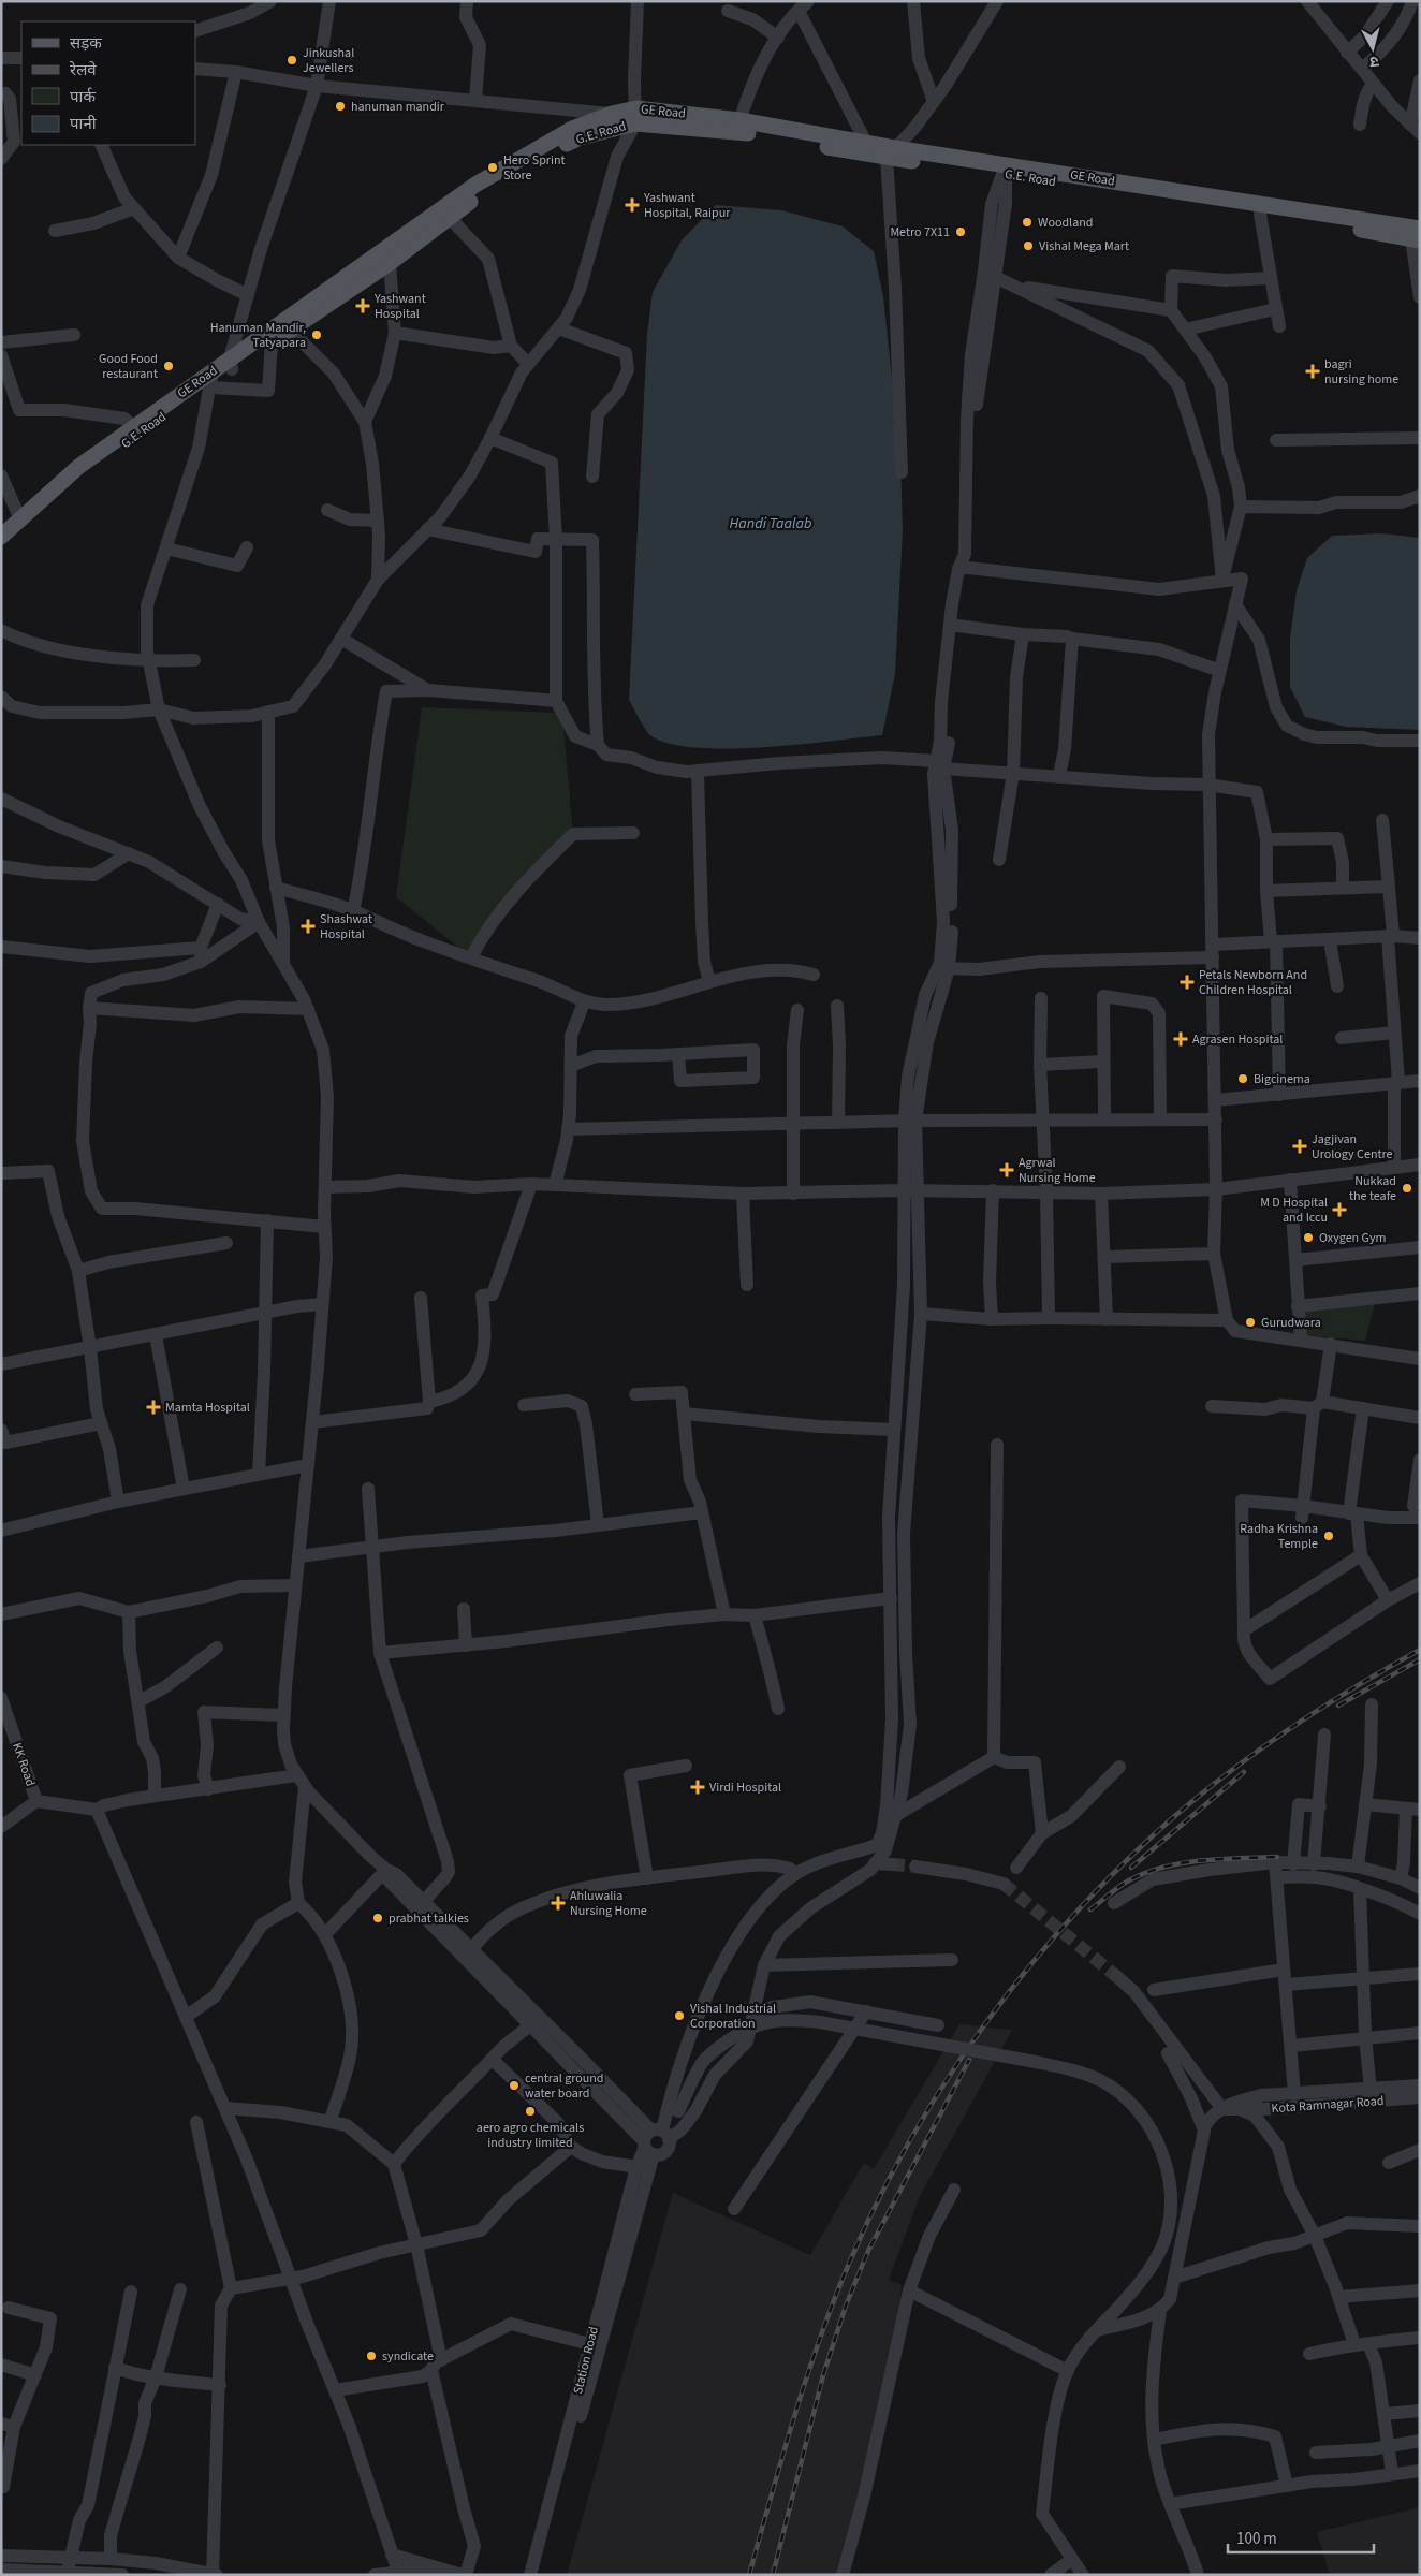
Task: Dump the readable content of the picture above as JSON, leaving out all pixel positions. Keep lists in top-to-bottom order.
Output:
{
  "streets": {
    "main road": ["GE Road", "G.E. Road"],
    "street": ["KK Road", "Kota Ramnagar Road", "Station Road"]
  },
  "crossings": [
    ["GE Road", "G.E. Road"]
  ],
  "water": ["Handi Taalab"],
  "places": {
    "other": [
      "Jinkushal Jewellers",
      "hanuman mandir",
      "Hero Sprint Store",
      "Woodland",
      "Metro 7X11",
      "Vishal Mega Mart",
      "Hanuman Mandir, Tatyapara",
      "Good Food restaurant",
      "Bigcinema",
      "Nukkad the teafe",
      "Oxygen Gym",
      "Gurudwara",
      "Radha Krishna Temple",
      "prabhat talkies",
      "Vishal Industrial Corporation",
      "central ground water board",
      "aero agro chemicals industry limited",
      "syndicate"
    ],
    "health": [
      "Yashwant Hospital, Raipur",
      "Yashwant Hospital",
      "bagri nursing home",
      "Shashwat Hospital",
      "Petals Newborn And Children Hospital",
      "Agrasen Hospital",
      "Jagjivan Urology Centre",
      "Agrwal Nursing Home",
      "M D Hospital and Iccu",
      "Mamta Hospital",
      "Virdi Hospital",
      "Ahluwalia Nursing Home"
    ]
  },
  "legend": [
    "सड़क",
    "रेलवे",
    "पार्क",
    "पानी"
  ],
  "scale_bar": "100 m",
  "north": "bottom"
}
